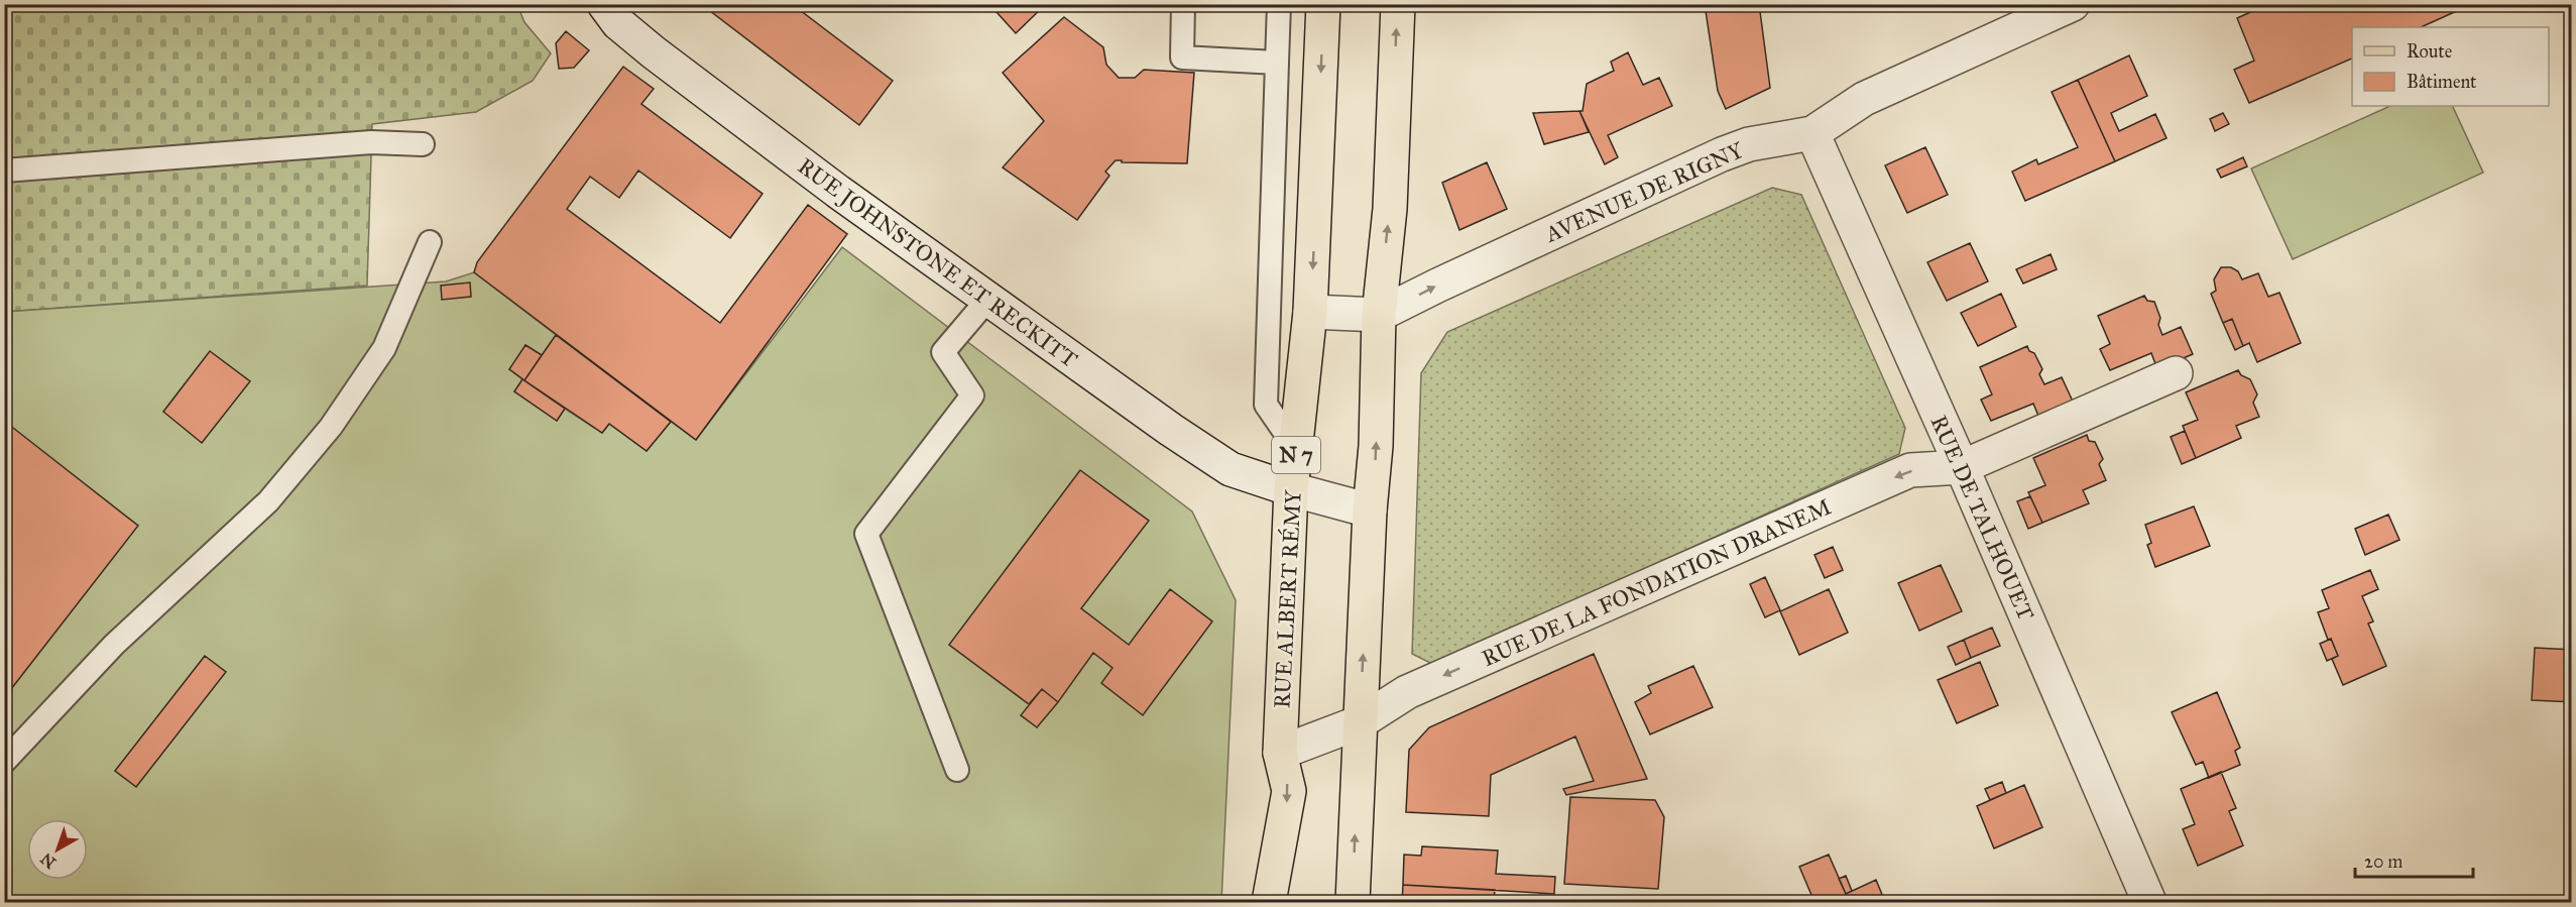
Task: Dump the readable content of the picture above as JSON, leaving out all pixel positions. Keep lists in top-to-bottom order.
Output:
{
  "streets": {
    "main road": ["N 7", "RUE ALBERT RÉMY"],
    "street": [
      "AVENUE DE RIGNY",
      "RUE JOHNSTONE ET RECKITT",
      "RUE DE TALHOUET",
      "RUE DE LA FONDATION DRANEM"
    ]
  },
  "crossings": [
    ["AVENUE DE RIGNY", "RUE DE TALHOUET"],
    ["AVENUE DE RIGNY", "RUE ALBERT RÉMY"],
    ["RUE JOHNSTONE ET RECKITT", "RUE ALBERT RÉMY"],
    ["RUE DE TALHOUET", "RUE DE LA FONDATION DRANEM"],
    ["RUE DE LA FONDATION DRANEM", "RUE ALBERT RÉMY"]
  ],
  "one_way": ["AVENUE DE RIGNY", "RUE DE LA FONDATION DRANEM"],
  "legend": ["Route", "Bâtiment"],
  "scale_bar": "20 m",
  "north": "bottom left"
}
